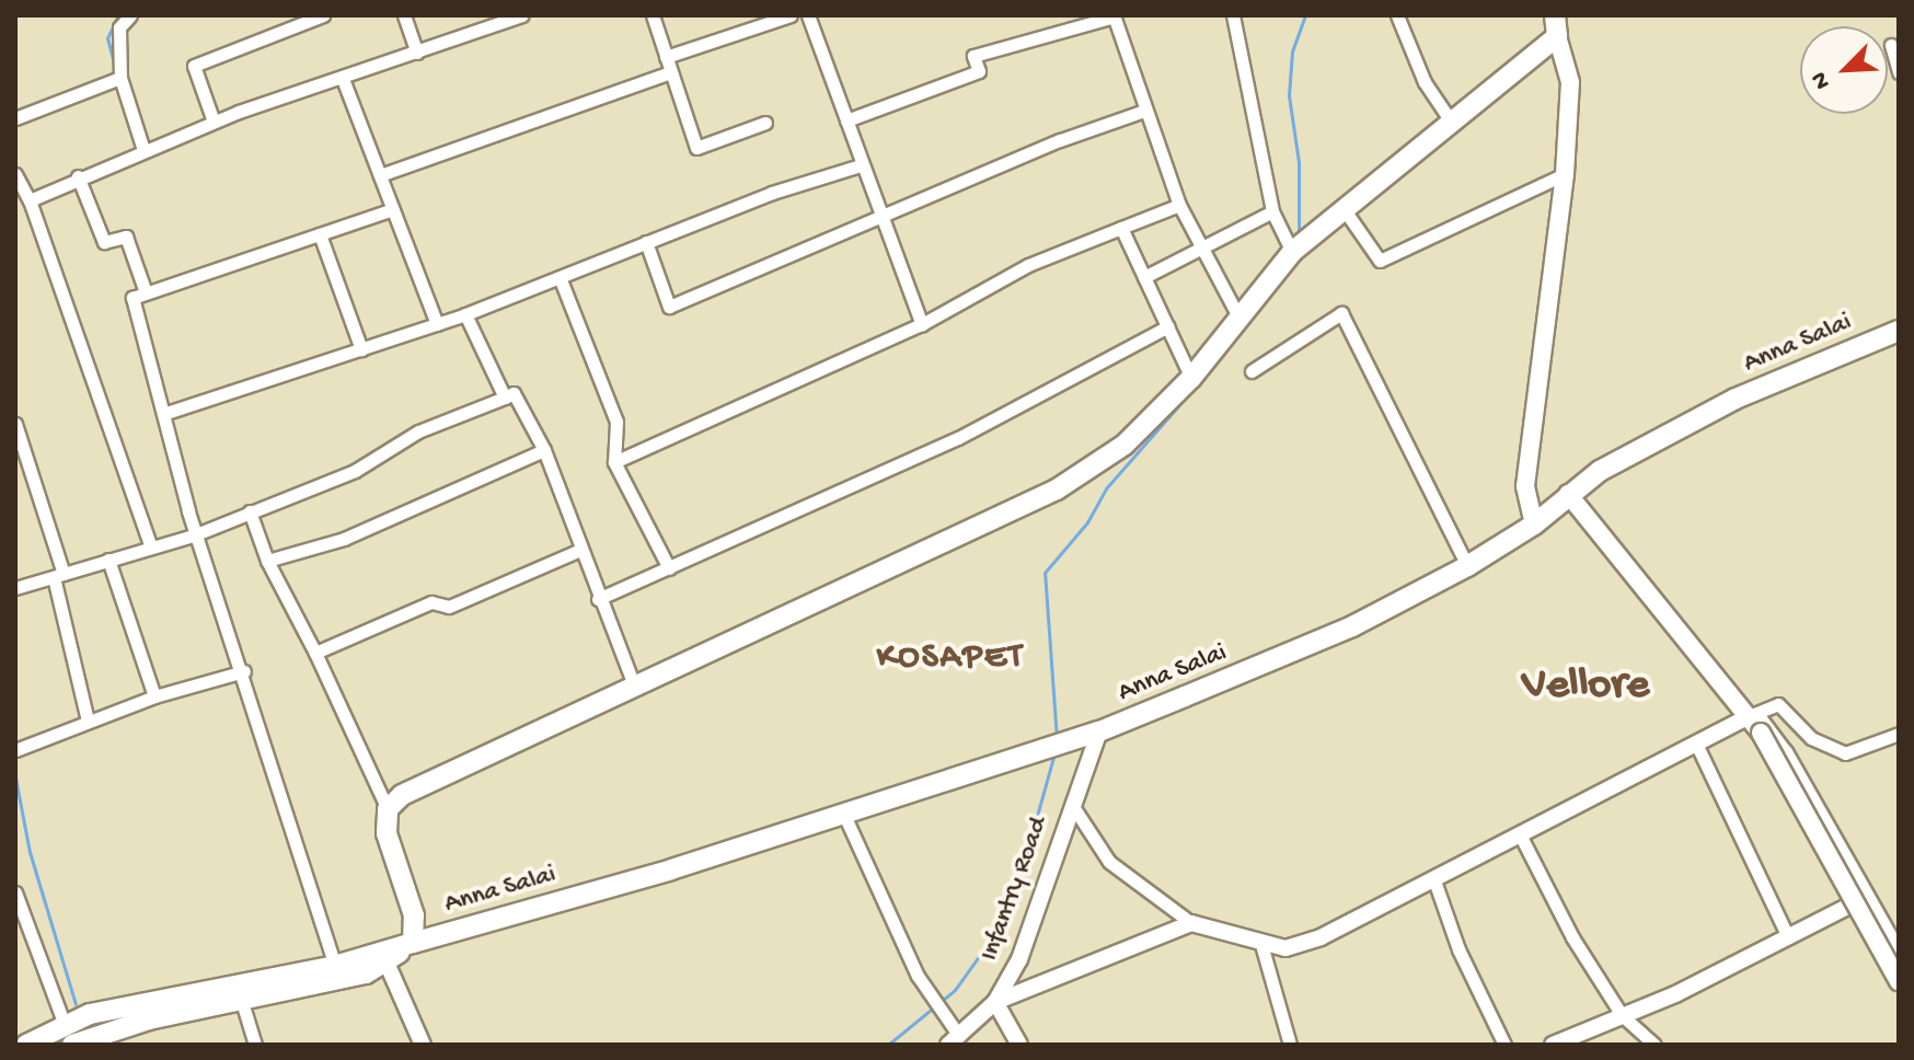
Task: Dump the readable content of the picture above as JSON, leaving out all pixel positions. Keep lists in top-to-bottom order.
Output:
{
  "streets": {
    "main road": ["Anna Salai"],
    "street": ["Infantry Road"]
  },
  "crossings": [
    ["Anna Salai", "Infantry Road"]
  ],
  "districts": ["KOSAPET", "Vellore"],
  "north": "bottom left"
}
